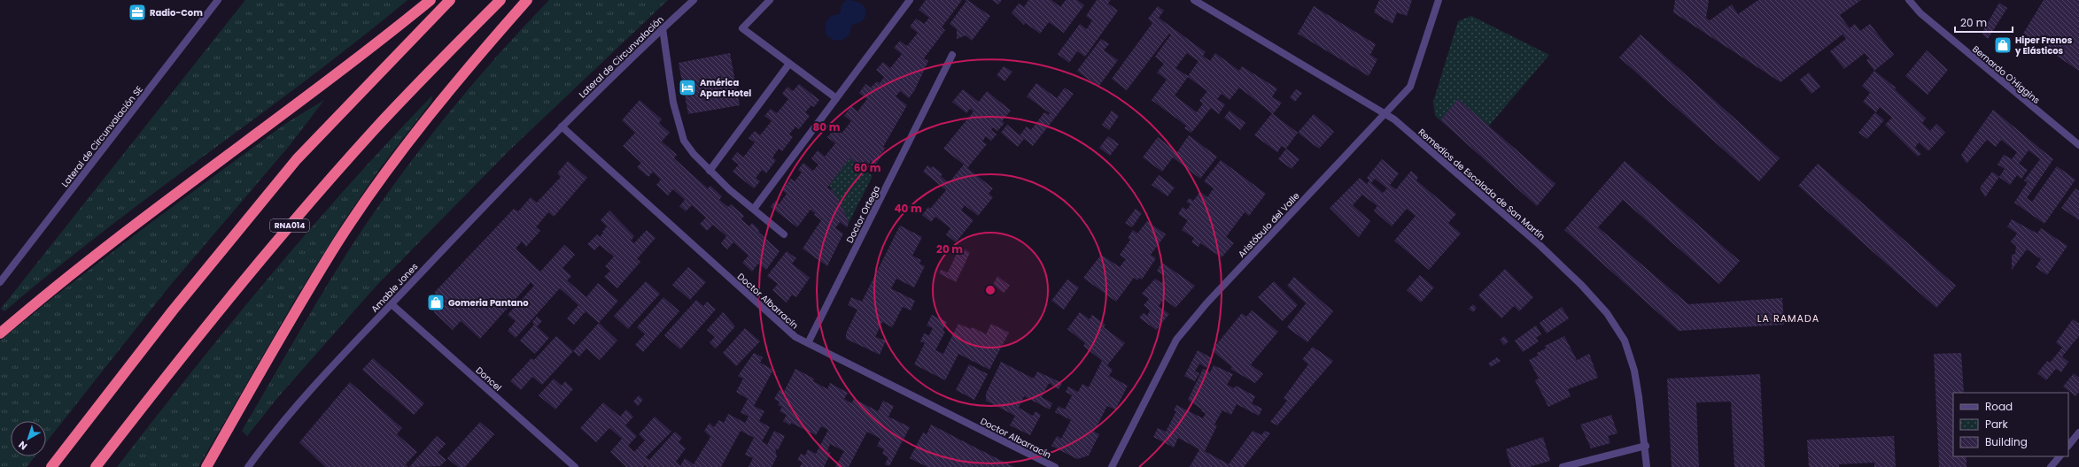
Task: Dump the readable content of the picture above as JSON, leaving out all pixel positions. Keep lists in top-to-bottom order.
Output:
{
  "streets": {
    "highway": ["RNA014"],
    "street": [
      "Lateral de Circunvalación",
      "Bernardo O'Higgins",
      "Lateral de Circunvalación SE",
      "Remedios de Escalada de San Martín",
      "Doctor Ortega",
      "Aristóbulo del Valle",
      "Amable Jones",
      "Doctor Albarracín",
      "Doncel"
    ]
  },
  "crossings": [
    ["Lateral de Circunvalación", "Amable Jones"],
    ["Lateral de Circunvalación", "Doctor Albarracín"],
    ["Remedios de Escalada de San Martín", "Aristóbulo del Valle"],
    ["Doctor Ortega", "Doctor Albarracín"],
    ["Amable Jones", "Doctor Albarracín"],
    ["Amable Jones", "Doncel"]
  ],
  "districts": ["LA RAMADA"],
  "places": {
    "office": ["Radio-Com"],
    "shop": ["Hiper Frenos y Elásticos", "Gomeria Pantano"],
    "hotel": ["América Apart Hotel"]
  },
  "legend": ["Road", "Park", "Building"],
  "scale_bar": "20 m",
  "north": "bottom left",
  "rings": [
    "80 m",
    "60 m",
    "40 m",
    "20 m"
  ]
}
